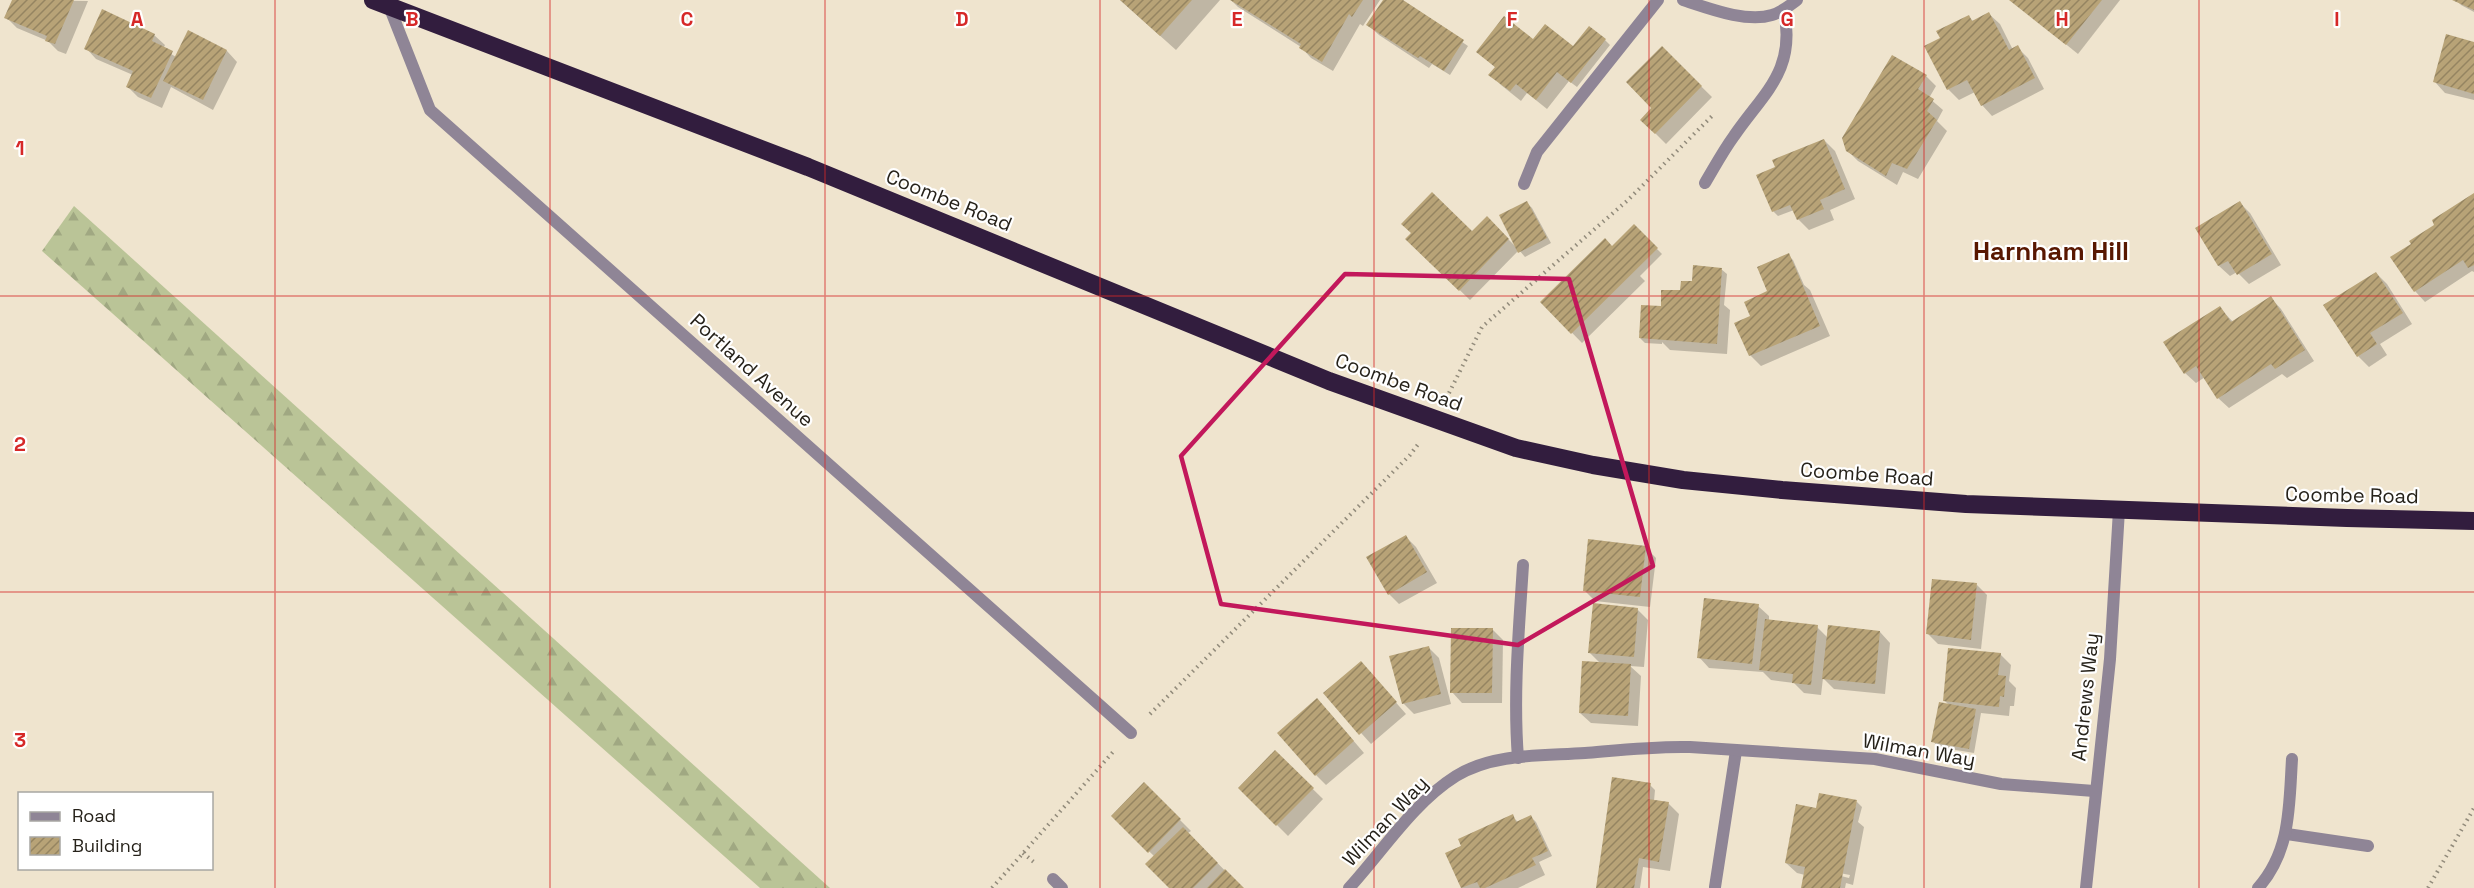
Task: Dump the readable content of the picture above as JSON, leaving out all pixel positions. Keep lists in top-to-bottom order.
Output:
{
  "streets": {
    "highway": ["Coombe Road"],
    "street": ["Portland Avenue", "Andrews Way", "Wilman Way"]
  },
  "crossings": [
    ["Coombe Road", "Portland Avenue"],
    ["Coombe Road", "Andrews Way"],
    ["Andrews Way", "Wilman Way"]
  ],
  "districts": ["Harnham Hill"],
  "legend": ["Road", "Building"],
  "grid": {
    "columns": [
      "A",
      "B",
      "C",
      "D",
      "E",
      "F",
      "G",
      "H",
      "I"
    ],
    "rows": ["1", "2", "3"]
  }
}
